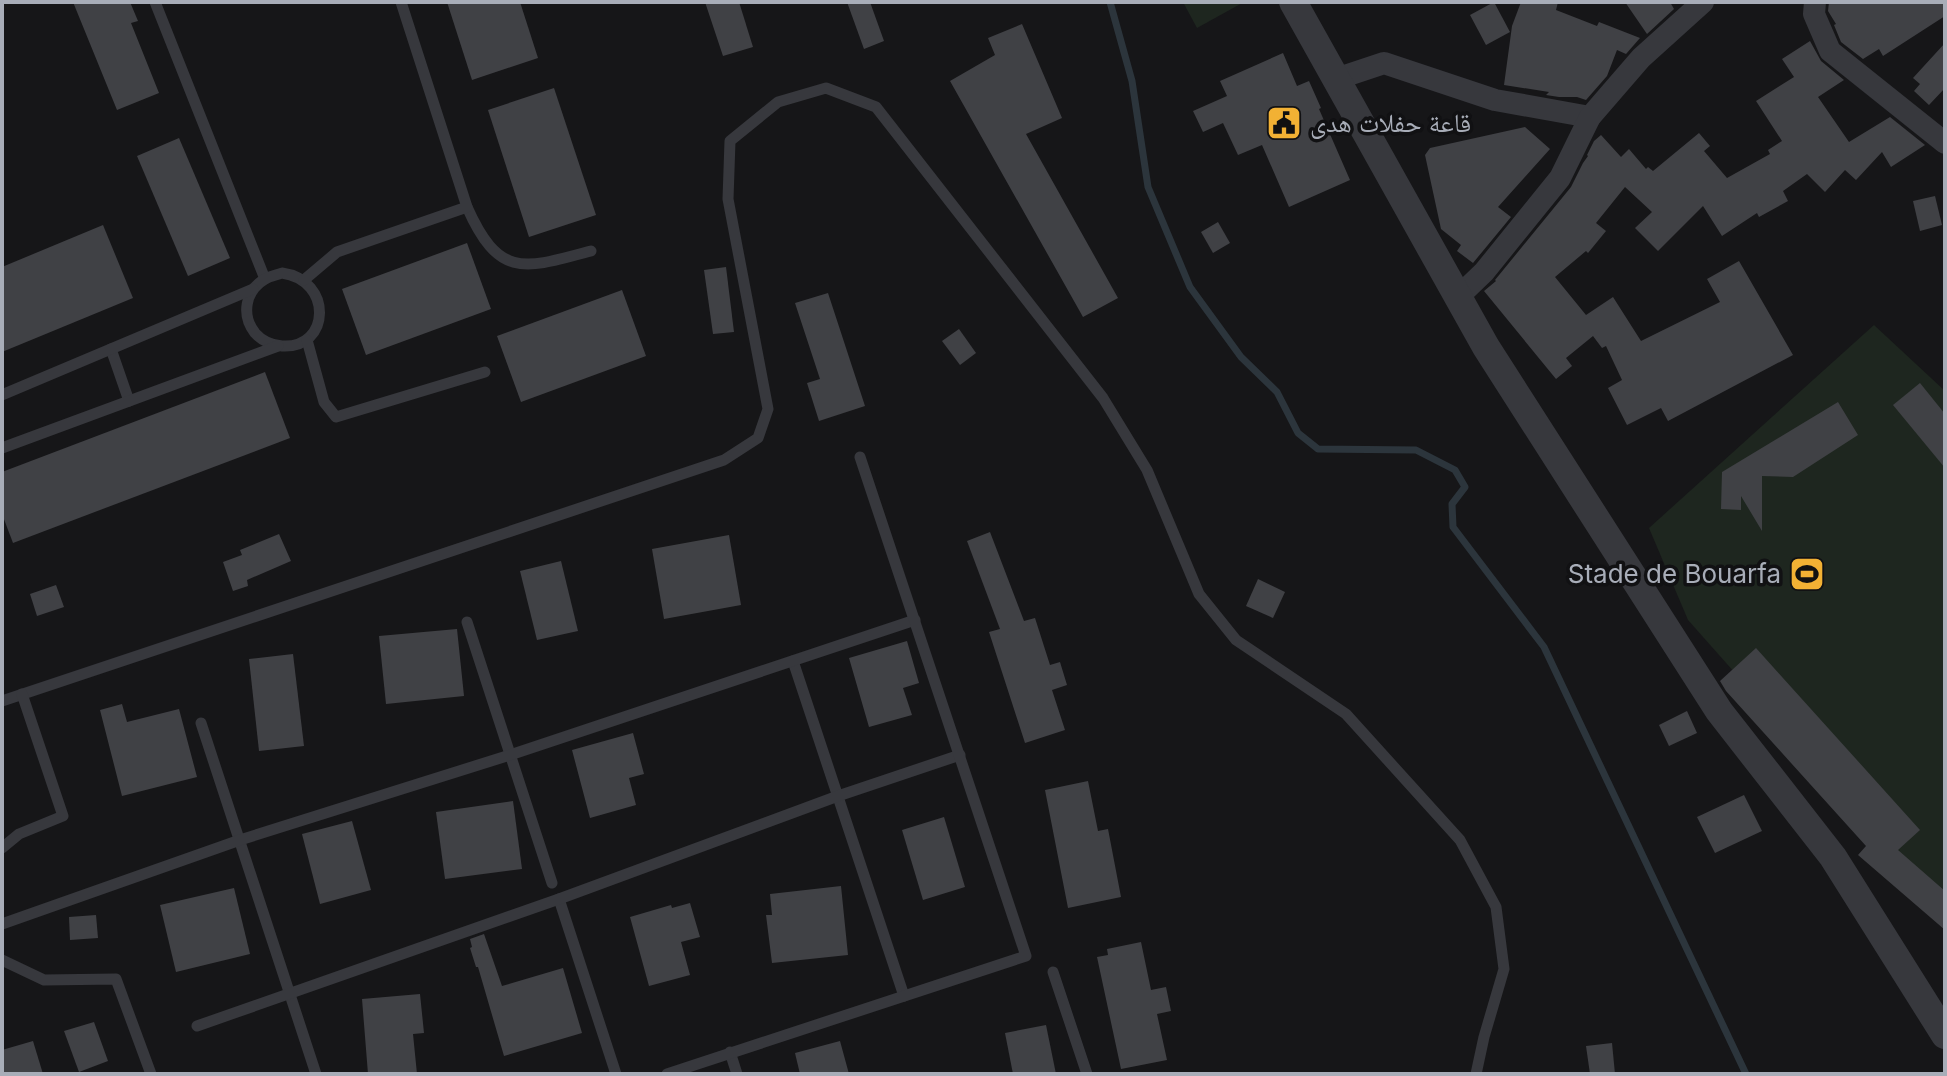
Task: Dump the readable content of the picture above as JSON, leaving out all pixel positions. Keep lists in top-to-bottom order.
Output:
{
  "places": {
    "public building": ["قاعة حفلات هدى"],
    "sports": ["Stade de Bouarfa"]
  }
}
